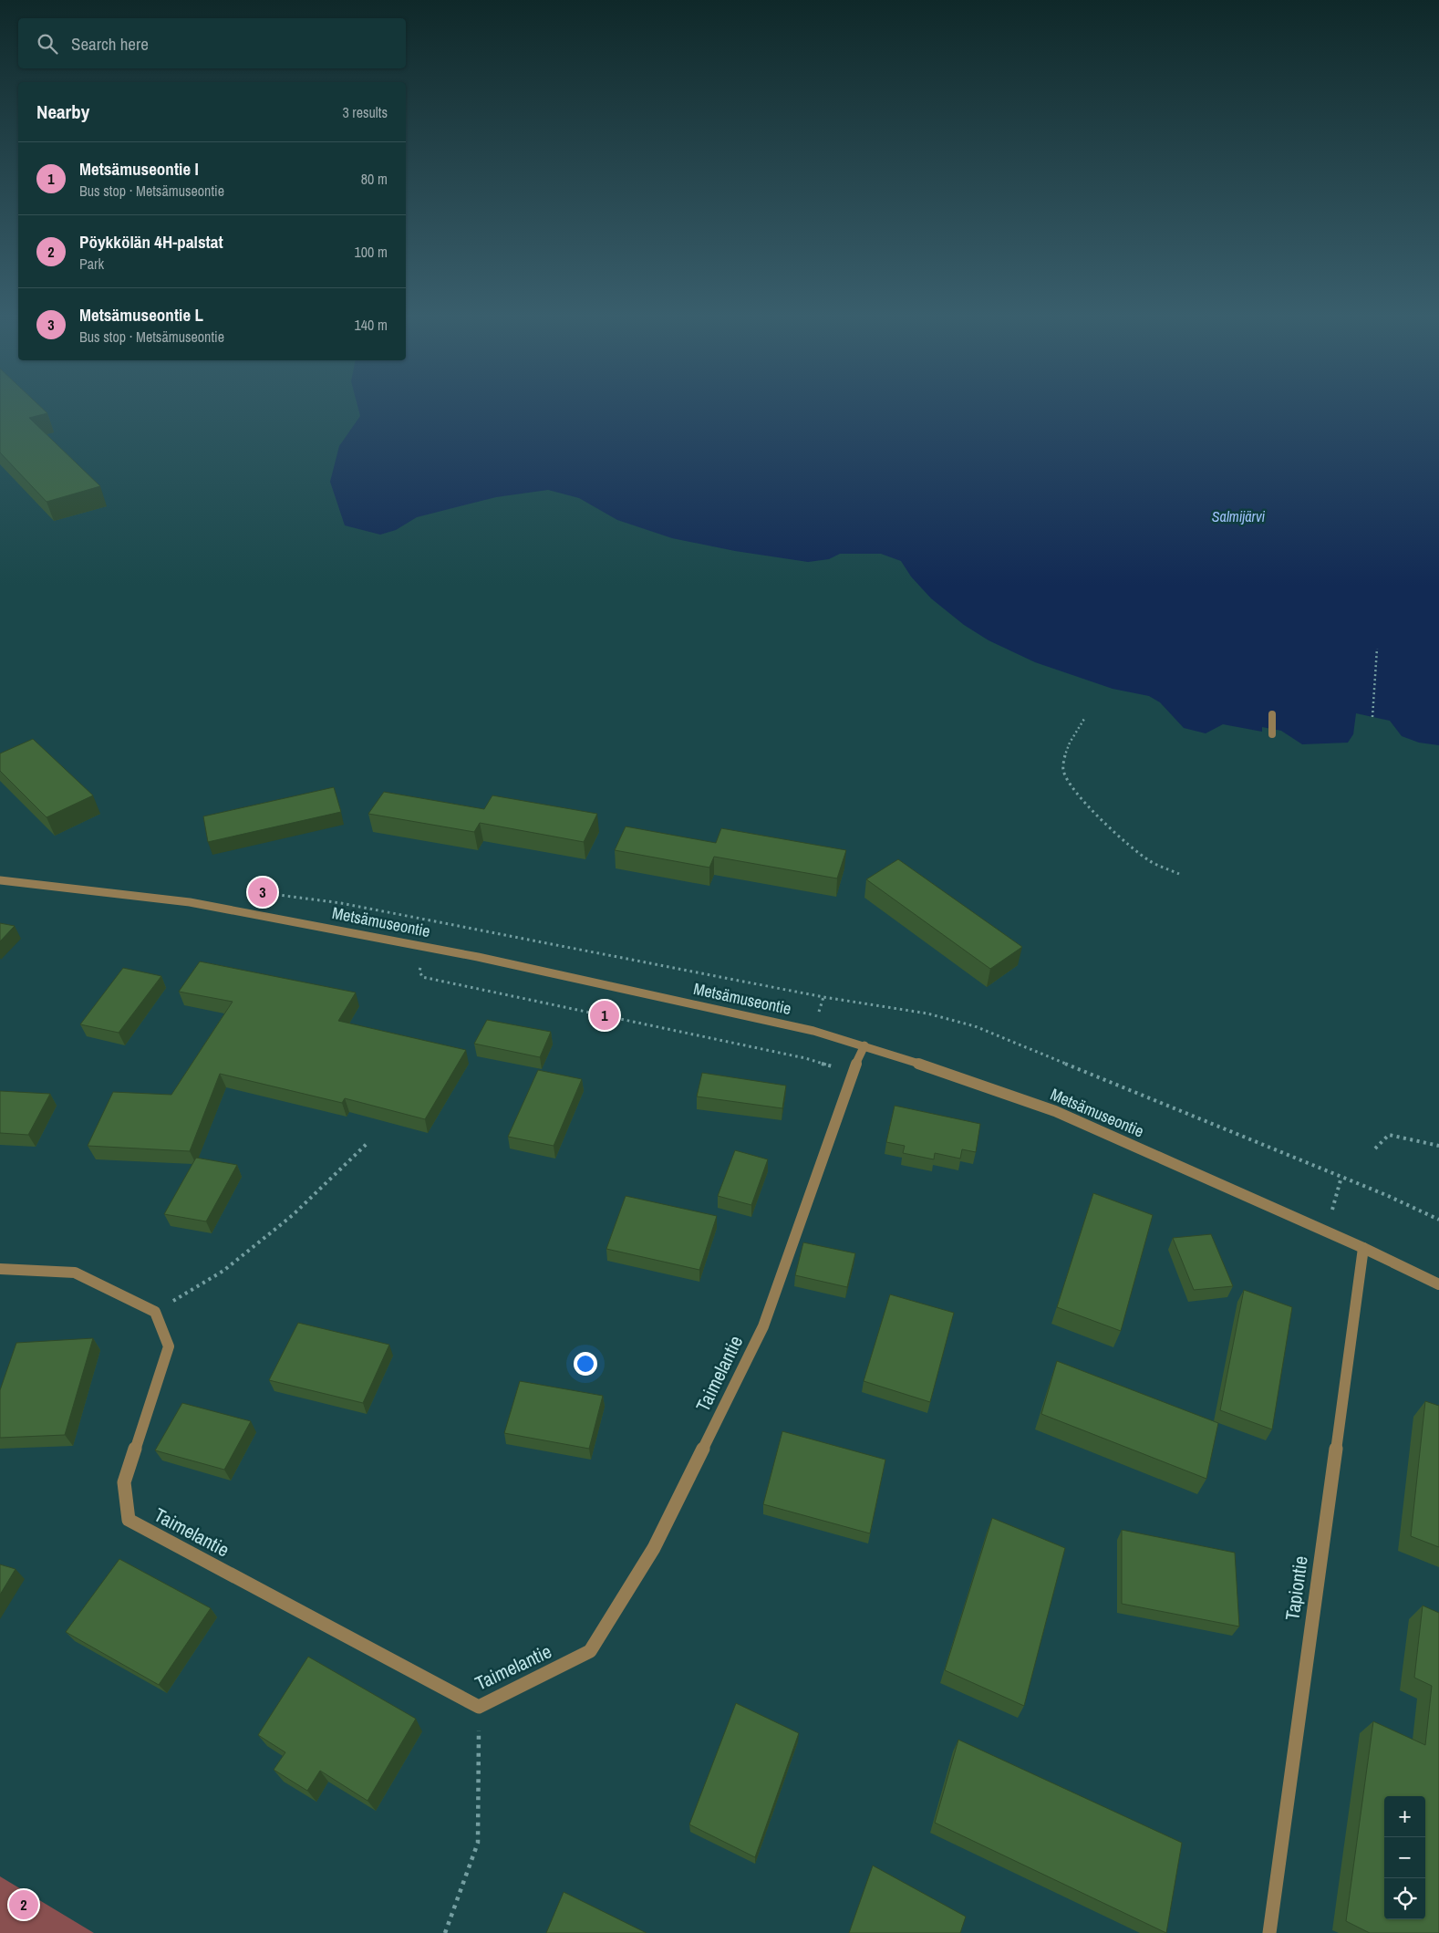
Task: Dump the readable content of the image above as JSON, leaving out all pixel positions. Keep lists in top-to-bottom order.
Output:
{
  "streets": {
    "street": ["Metsämuseontie", "Taimelantie", "Tapiontie"]
  },
  "crossings": [
    ["Metsämuseontie", "Taimelantie"],
    ["Metsämuseontie", "Tapiontie"]
  ],
  "water": ["Salmijärvi"],
  "page": {
    "search": "Search here",
    "heading": ["Nearby", "3 results"],
    "list": [
      {
        "mark": "1",
        "name": "Metsämuseontie I",
        "note": "Bus stop · Metsämuseontie",
        "value": "80 m"
      },
      {
        "mark": "2",
        "name": "Pöykkölän 4H-palstat",
        "note": "Park",
        "value": "100 m"
      },
      {
        "mark": "3",
        "name": "Metsämuseontie L",
        "note": "Bus stop · Metsämuseontie",
        "value": "140 m"
      }
    ],
    "pins": ["3", "1", "2"],
    "map_buttons": ["+", "−"]
  }
}
